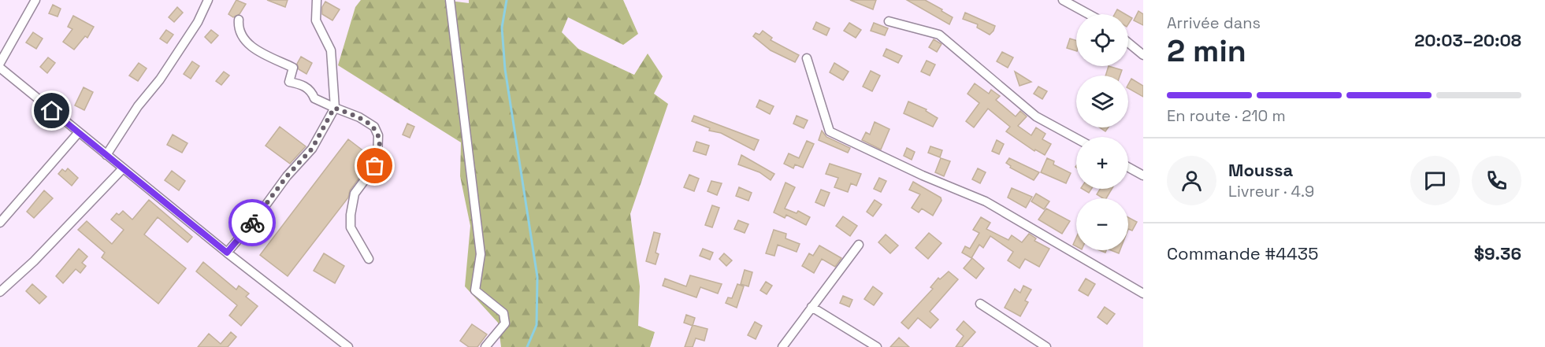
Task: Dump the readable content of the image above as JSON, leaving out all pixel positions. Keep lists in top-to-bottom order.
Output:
{
  "page": {
    "heading": ["2 min", "Arrivée dans", "20:03–20:08"],
    "panel": [
      "Moussa",
      "Livreur · 4.9",
      "Commande #4435",
      "$9.36"
    ],
    "map_buttons": ["+", "−"],
    "bar": "En route · 210 m"
  }
}
